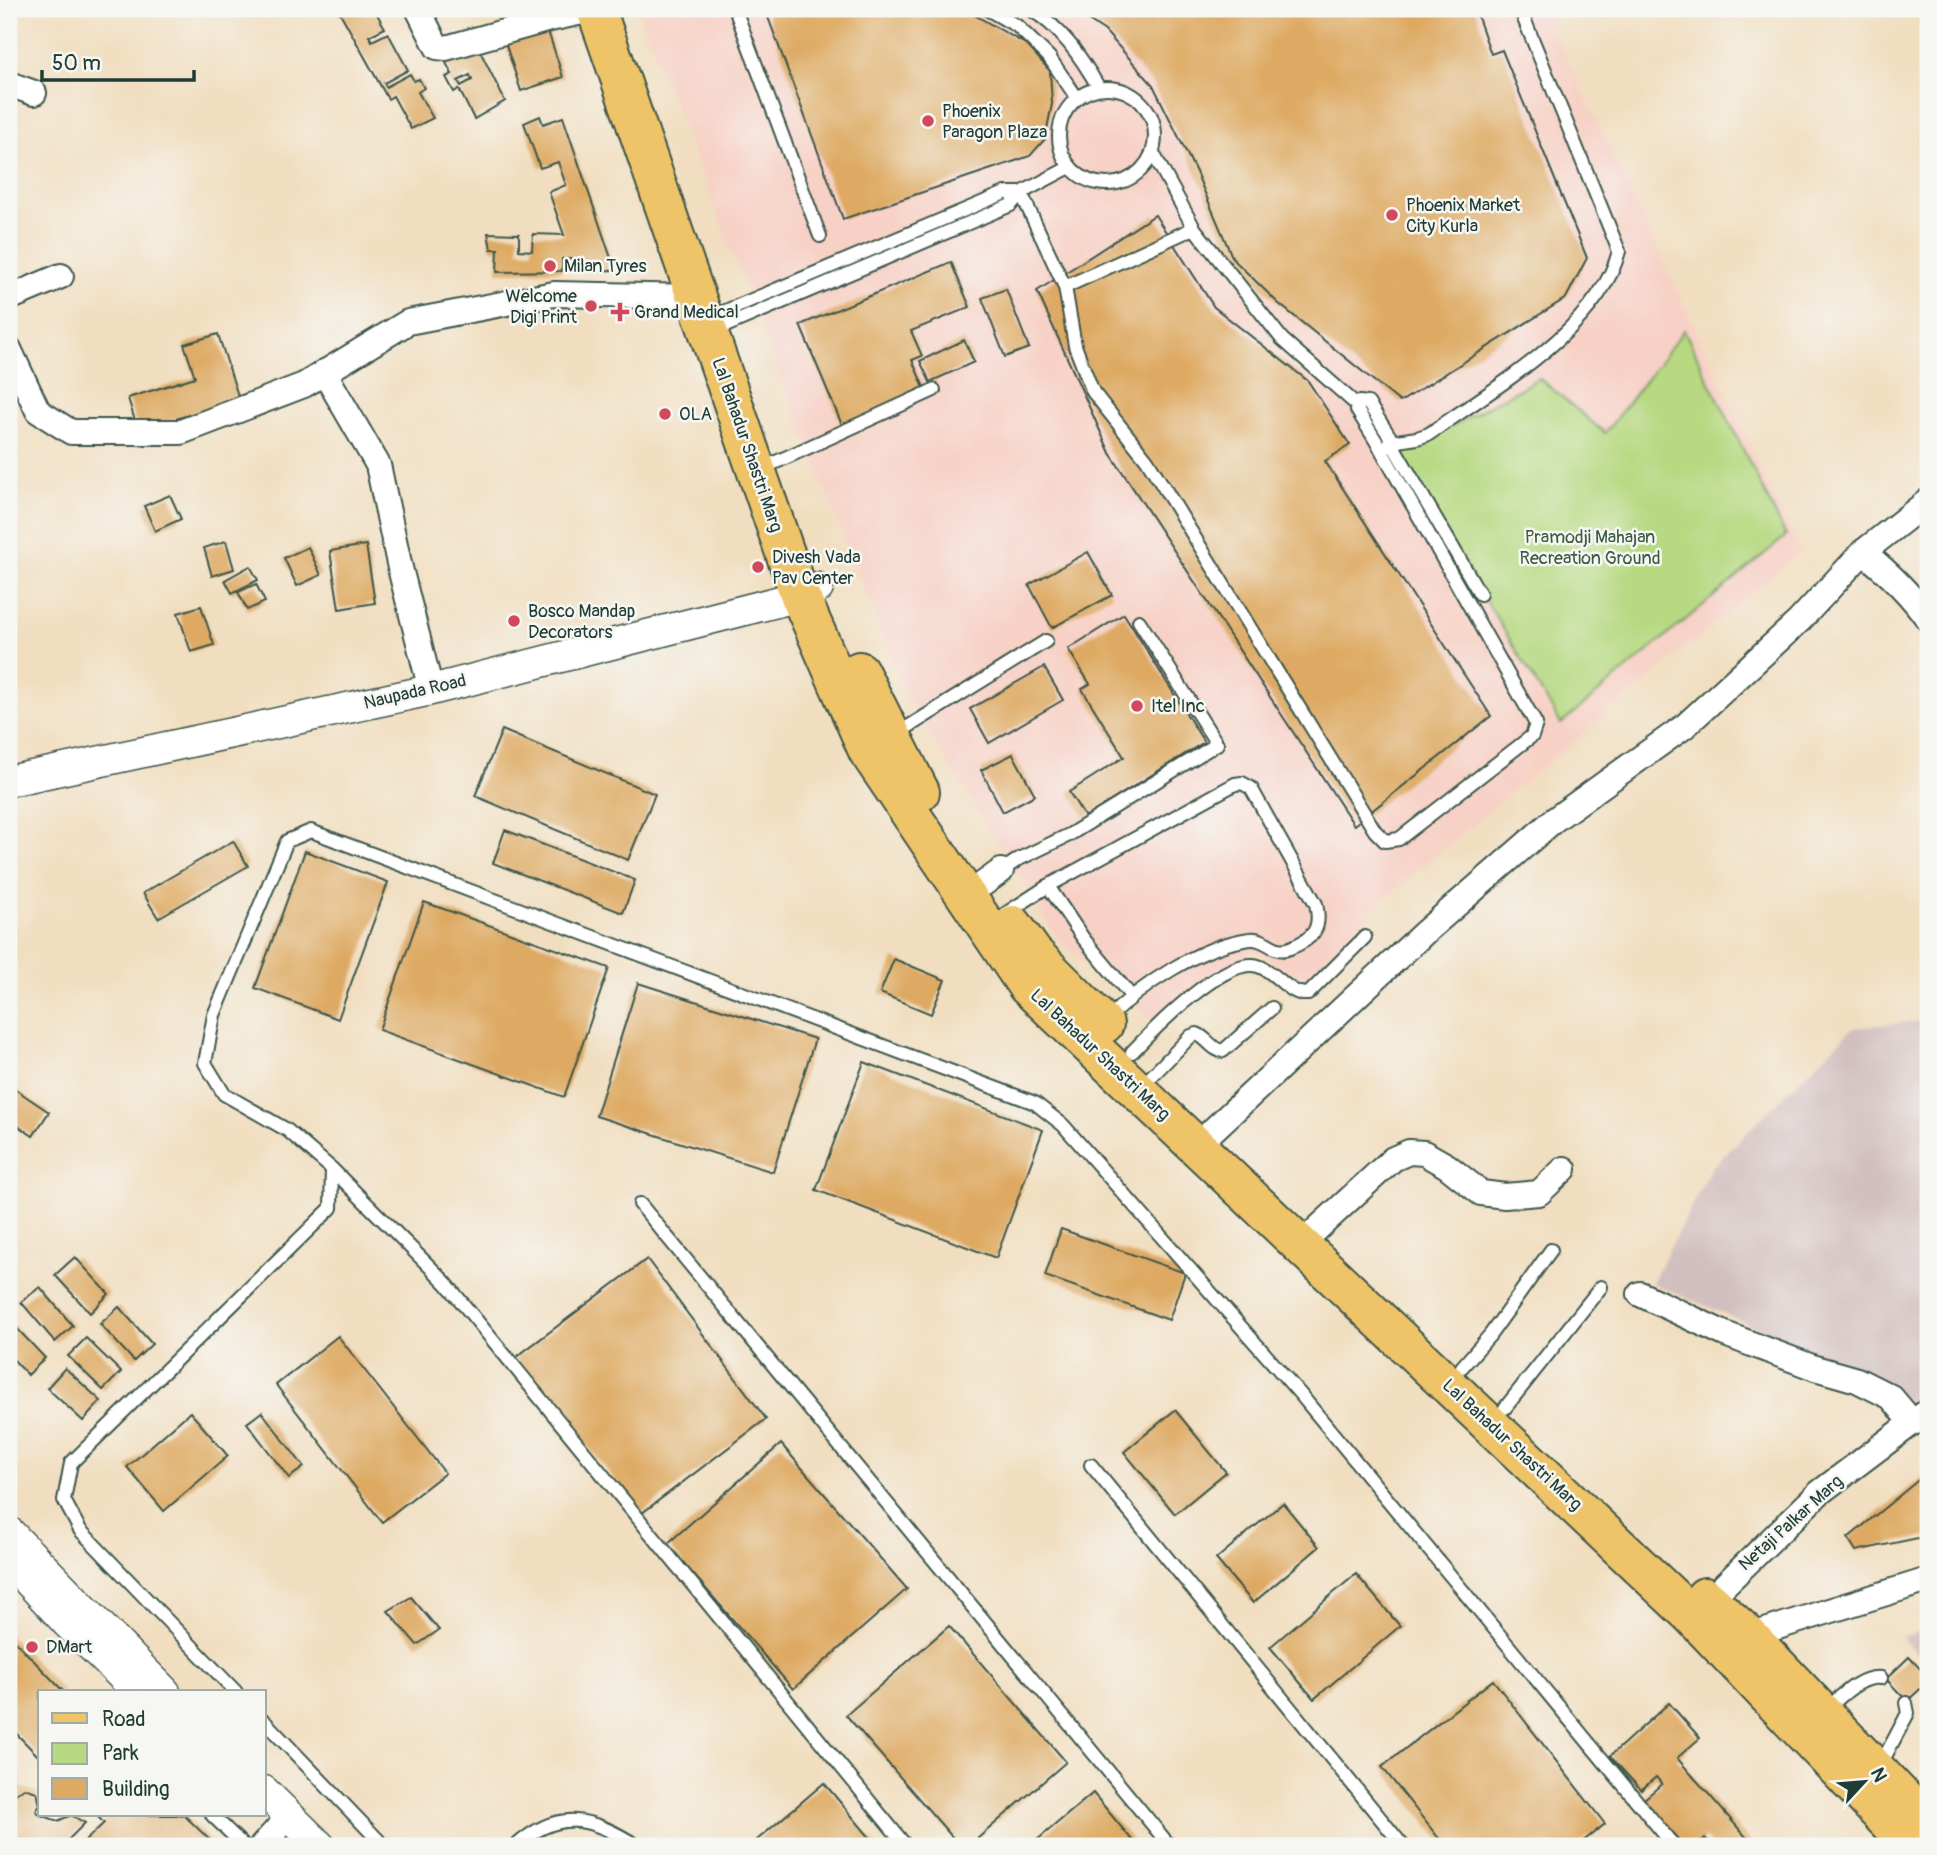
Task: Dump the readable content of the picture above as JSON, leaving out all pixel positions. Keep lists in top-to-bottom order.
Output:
{
  "streets": {
    "main road": ["Lal Bahadur Shastri Marg"],
    "street": ["Naupada Road", "Netaji Palkar Marg"]
  },
  "crossings": [
    ["Lal Bahadur Shastri Marg", "Naupada Road"],
    ["Lal Bahadur Shastri Marg", "Netaji Palkar Marg"]
  ],
  "parks": ["Pramodji Mahajan Recreation Ground"],
  "places": {
    "other": [
      "Phoenix Paragon Plaza",
      "Phoenix Market City Kurla",
      "Milan Tyres",
      "Welcome Digi Print",
      "OLA",
      "Divesh Vada Pav Center",
      "Bosco Mandap Decorators",
      "Itel Inc",
      "DMart"
    ],
    "health": ["Grand Medical"]
  },
  "legend": ["Road", "Park", "Building"],
  "scale_bar": "50 m",
  "north": "top right"
}
